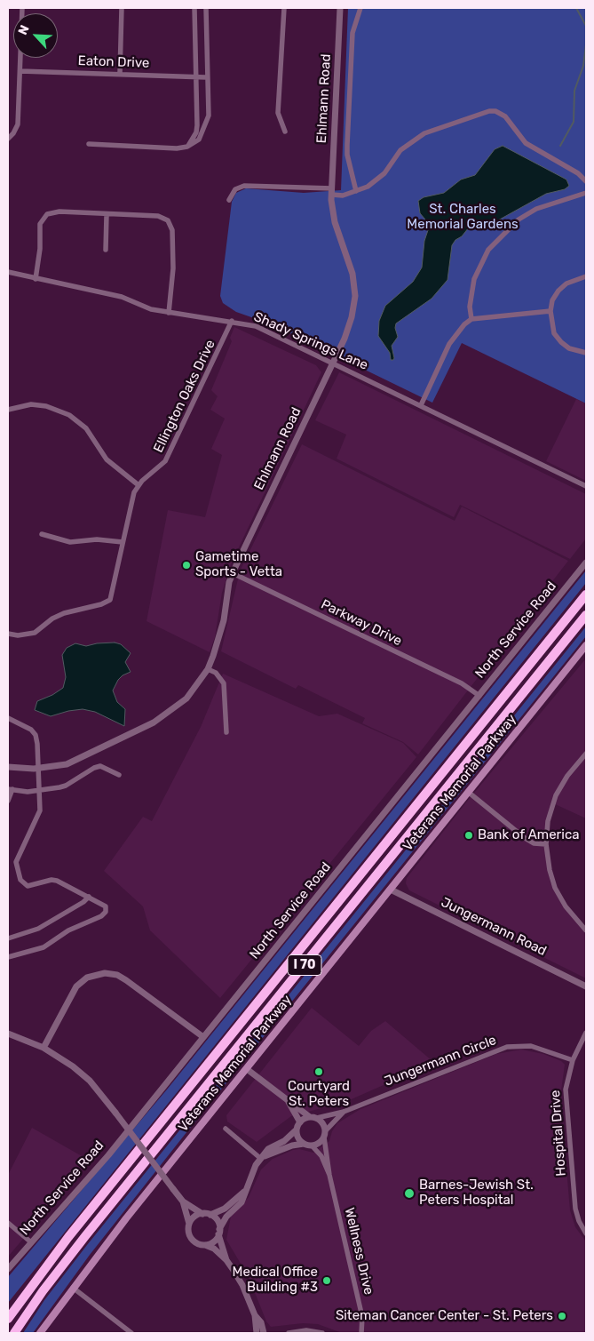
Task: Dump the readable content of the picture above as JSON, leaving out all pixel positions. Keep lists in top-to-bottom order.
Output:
{
  "streets": {
    "highway": ["I 70"],
    "main road": ["Veterans Memorial Parkway"],
    "street": [
      "Eaton Drive",
      "Ehlmann Road",
      "Shady Springs Lane",
      "Ellington Oaks Drive",
      "Parkway Drive",
      "North Service Road",
      "Jungermann Road",
      "Jungermann Circle",
      "Hospital Drive",
      "Wellness Drive"
    ]
  },
  "crossings": [
    ["Ehlmann Road", "Shady Springs Lane"],
    ["Ehlmann Road", "Parkway Drive"],
    ["Shady Springs Lane", "Ellington Oaks Drive"],
    ["Parkway Drive", "North Service Road"],
    ["Veterans Memorial Parkway", "Jungermann Road"],
    ["Jungermann Circle", "Hospital Drive"],
    ["Jungermann Circle", "Wellness Drive"]
  ],
  "parks": ["St. Charles Memorial Gardens"],
  "places": [
    "Gametime Sports - Vetta",
    "Bank of America",
    "Courtyard St. Peters",
    "Barnes-Jewish St. Peters Hospital",
    "Medical Office Building #3",
    "Siteman Cancer Center - St. Peters"
  ],
  "north": "top left"
}
